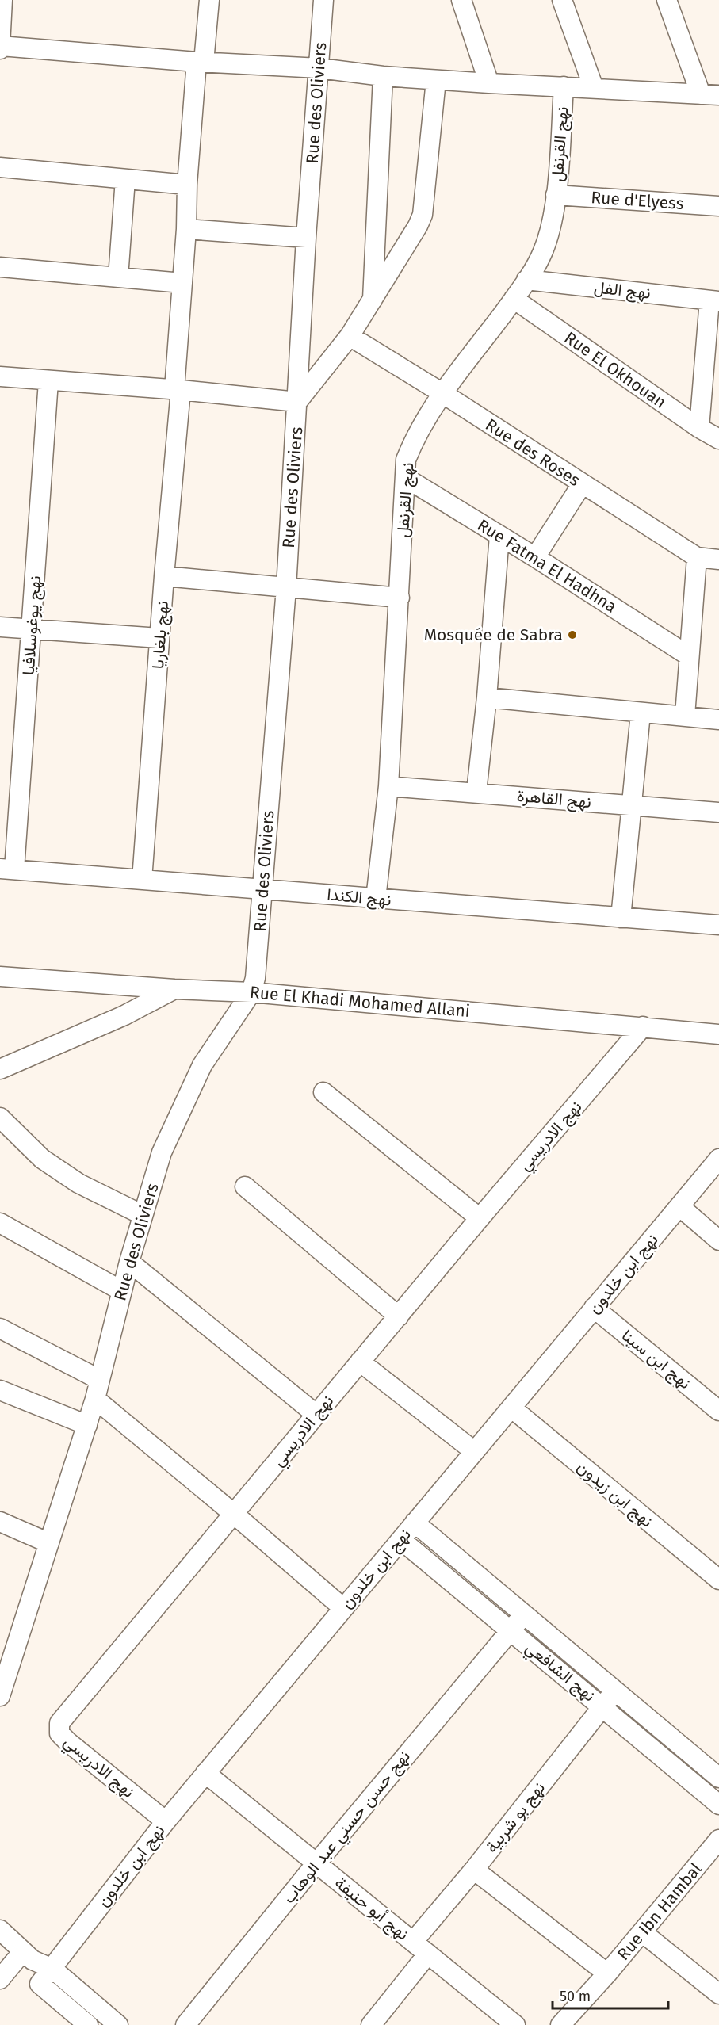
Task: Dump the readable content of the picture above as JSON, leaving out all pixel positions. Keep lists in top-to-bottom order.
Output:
{
  "streets": {
    "street": [
      "Rue des Oliviers",
      "نهج القرنفل",
      "Rue d'Elyess",
      "نهج الفل",
      "Rue El Okhouan",
      "Rue des Roses",
      "Rue Fatma El Hadhna",
      "نهج يوغوسلافيا",
      "نهج بلغاريا",
      "نهج القاهرة",
      "نهج الكندا",
      "Rue El Khadi Mohamed Allani",
      "نهج الادريسي",
      "نهج ابن خلدون",
      "نهج ابن سينا",
      "نهج ابن زيدون",
      "نهج الشافعي",
      "نهج بو شربية",
      "نهج حسن حسني عبد الوهاب",
      "نهج أبو حنيفة",
      "Rue Ibn Hambal"
    ]
  },
  "crossings": [
    ["Rue des Oliviers", "نهج الكندا"],
    ["Rue des Oliviers", "Rue El Khadi Mohamed Allani"],
    ["نهج القرنفل", "Rue d'Elyess"],
    ["نهج القرنفل", "نهج الفل"],
    ["نهج القرنفل", "Rue El Okhouan"],
    ["نهج القرنفل", "Rue des Roses"],
    ["نهج القرنفل", "Rue Fatma El Hadhna"],
    ["نهج القرنفل", "نهج القاهرة"],
    ["نهج القرنفل", "نهج الكندا"],
    ["نهج يوغوسلافيا", "نهج الكندا"],
    ["نهج بلغاريا", "نهج الكندا"],
    ["Rue El Khadi Mohamed Allani", "نهج الادريسي"],
    ["نهج الادريسي", "نهج ابن خلدون"],
    ["نهج ابن خلدون", "نهج ابن سينا"],
    ["نهج ابن خلدون", "نهج ابن زيدون"],
    ["نهج ابن خلدون", "نهج الشافعي"],
    ["نهج ابن خلدون", "نهج أبو حنيفة"],
    ["نهج الشافعي", "نهج بو شربية"],
    ["نهج الشافعي", "نهج حسن حسني عبد الوهاب"],
    ["نهج بو شربية", "نهج أبو حنيفة"],
    ["نهج حسن حسني عبد الوهاب", "نهج أبو حنيفة"]
  ],
  "places": ["Mosquée de Sabra"],
  "scale_bar": "50 m"
}
